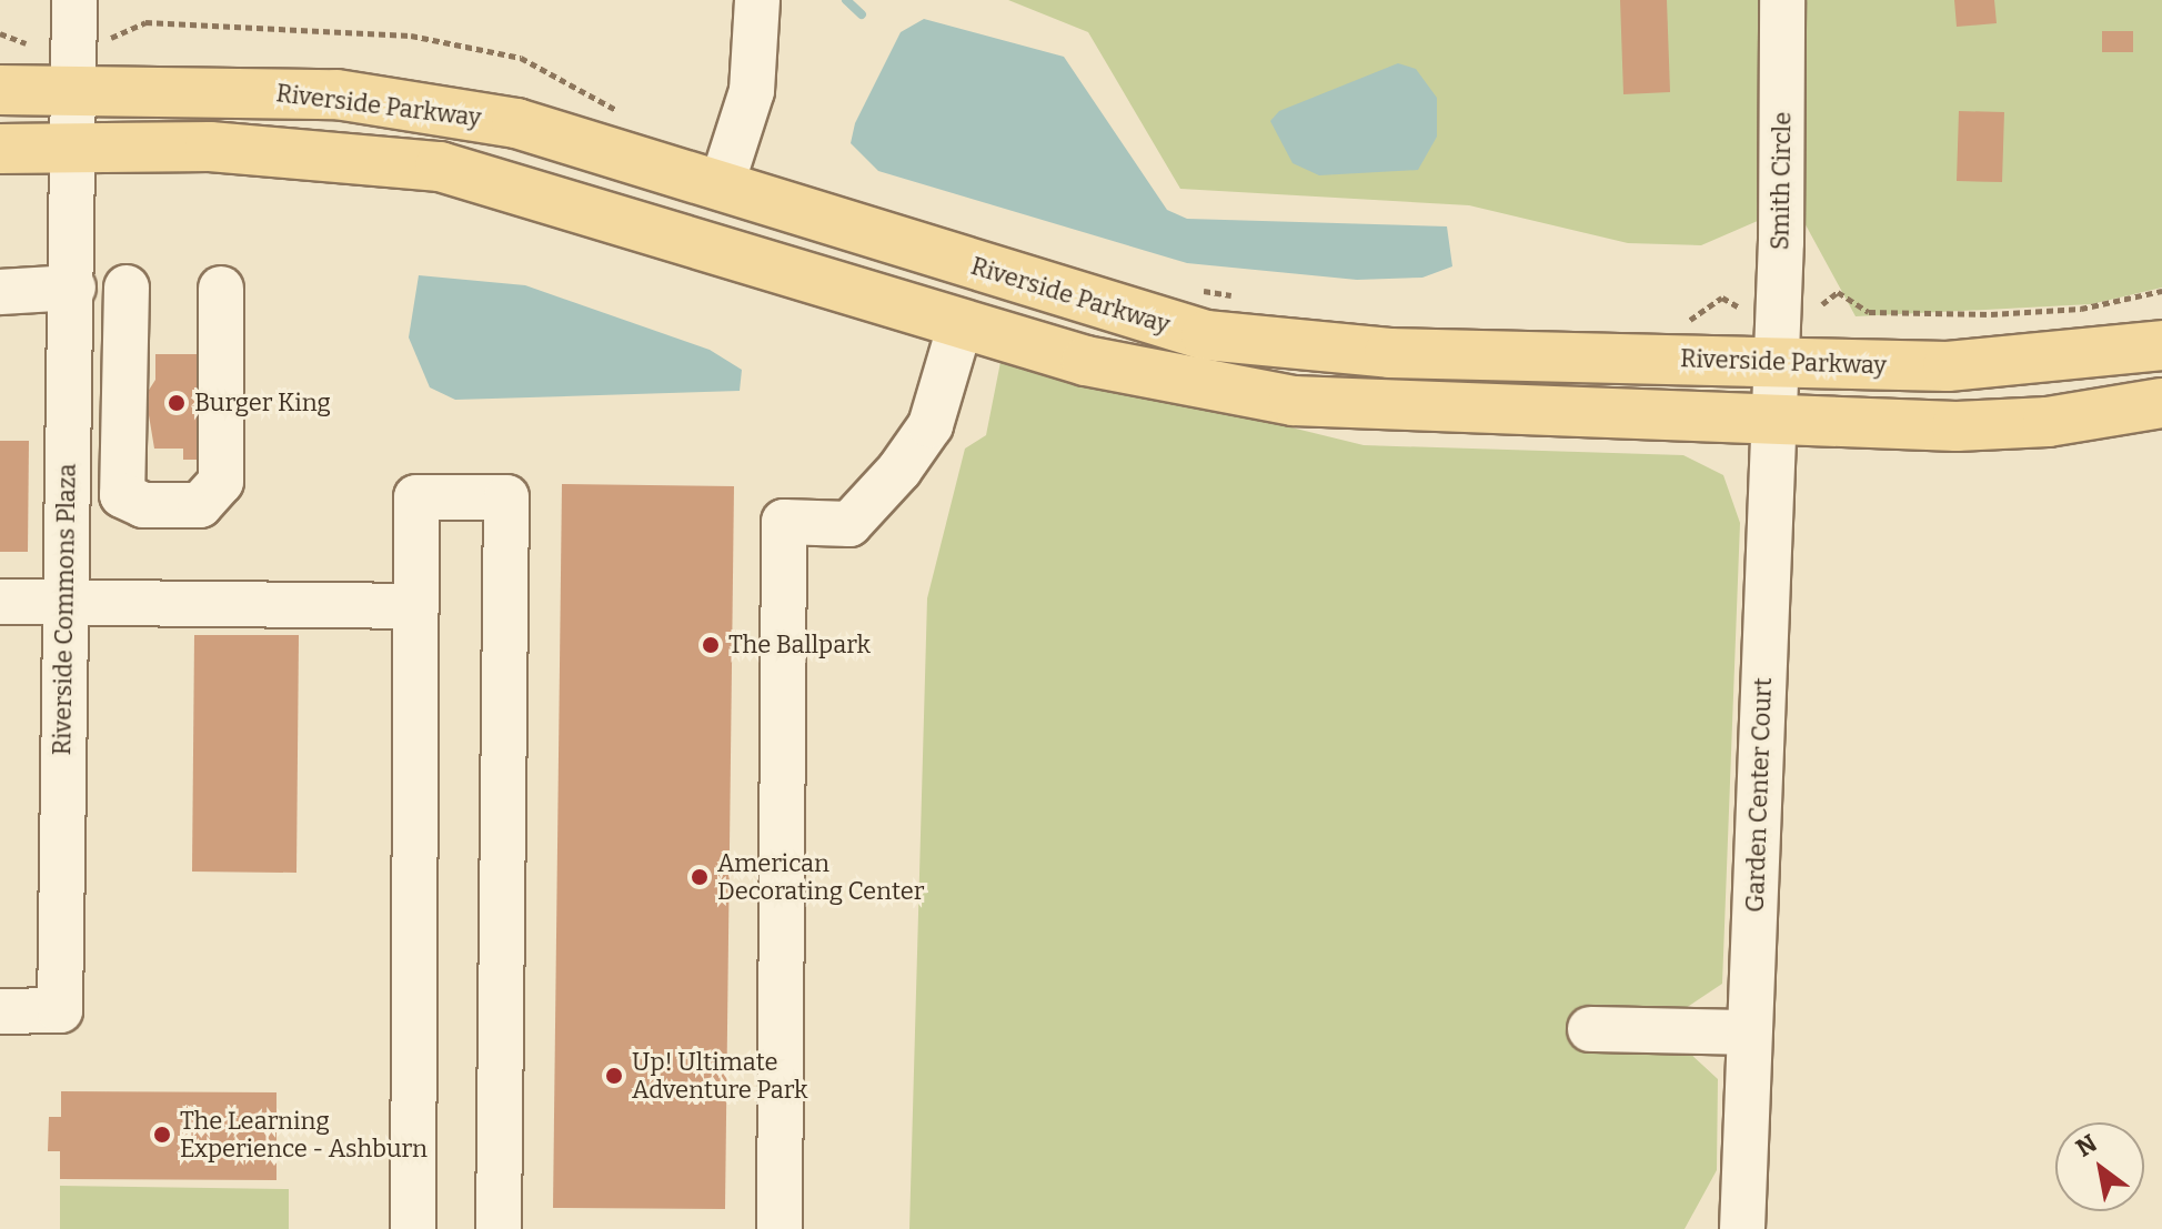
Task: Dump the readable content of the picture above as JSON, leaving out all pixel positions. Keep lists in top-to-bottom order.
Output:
{
  "streets": {
    "main road": ["Riverside Parkway"],
    "street": ["Smith Circle", "Riverside Commons Plaza", "Garden Center Court"]
  },
  "crossings": [
    ["Riverside Parkway", "Smith Circle"],
    ["Riverside Parkway", "Riverside Commons Plaza"],
    ["Riverside Parkway", "Garden Center Court"],
    ["Smith Circle", "Garden Center Court"]
  ],
  "places": [
    "Burger King",
    "The Ballpark",
    "American Decorating Center",
    "Up! Ultimate Adventure Park",
    "The Learning Experience - Ashburn"
  ],
  "north": "top left"
}
